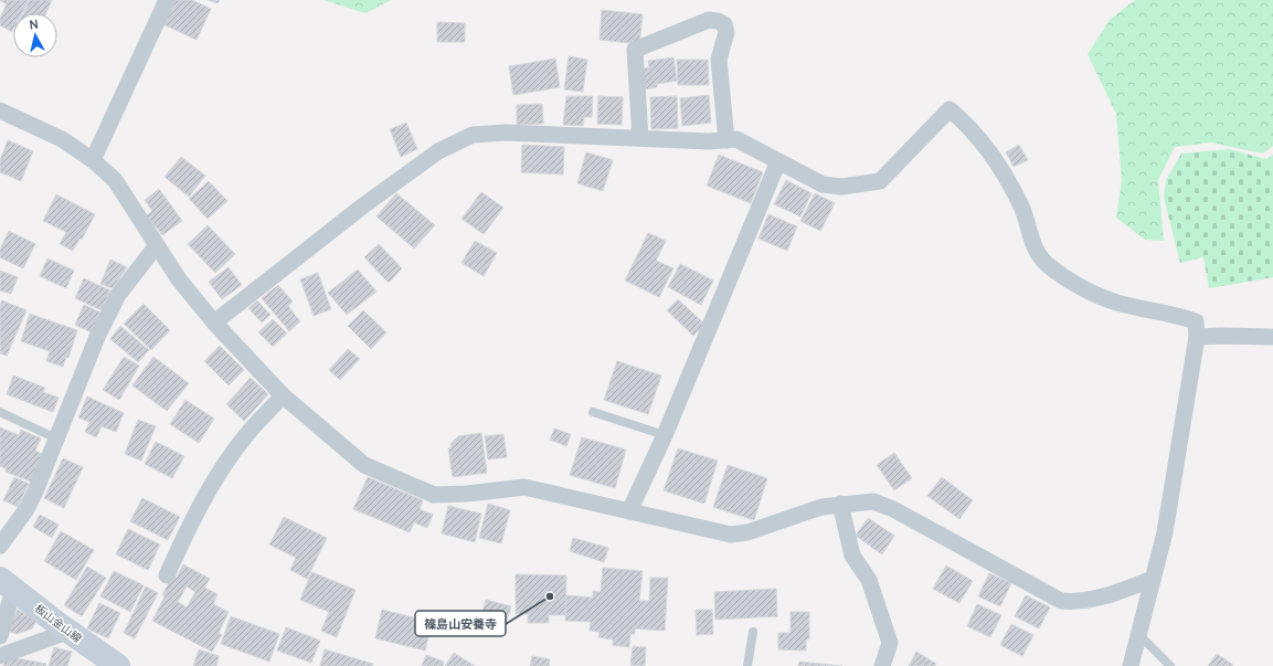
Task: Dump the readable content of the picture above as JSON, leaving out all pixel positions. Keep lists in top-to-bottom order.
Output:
{
  "streets": {
    "main road": ["板山金山線"]
  },
  "places": ["篠島山安養寺"],
  "north": "top"
}
